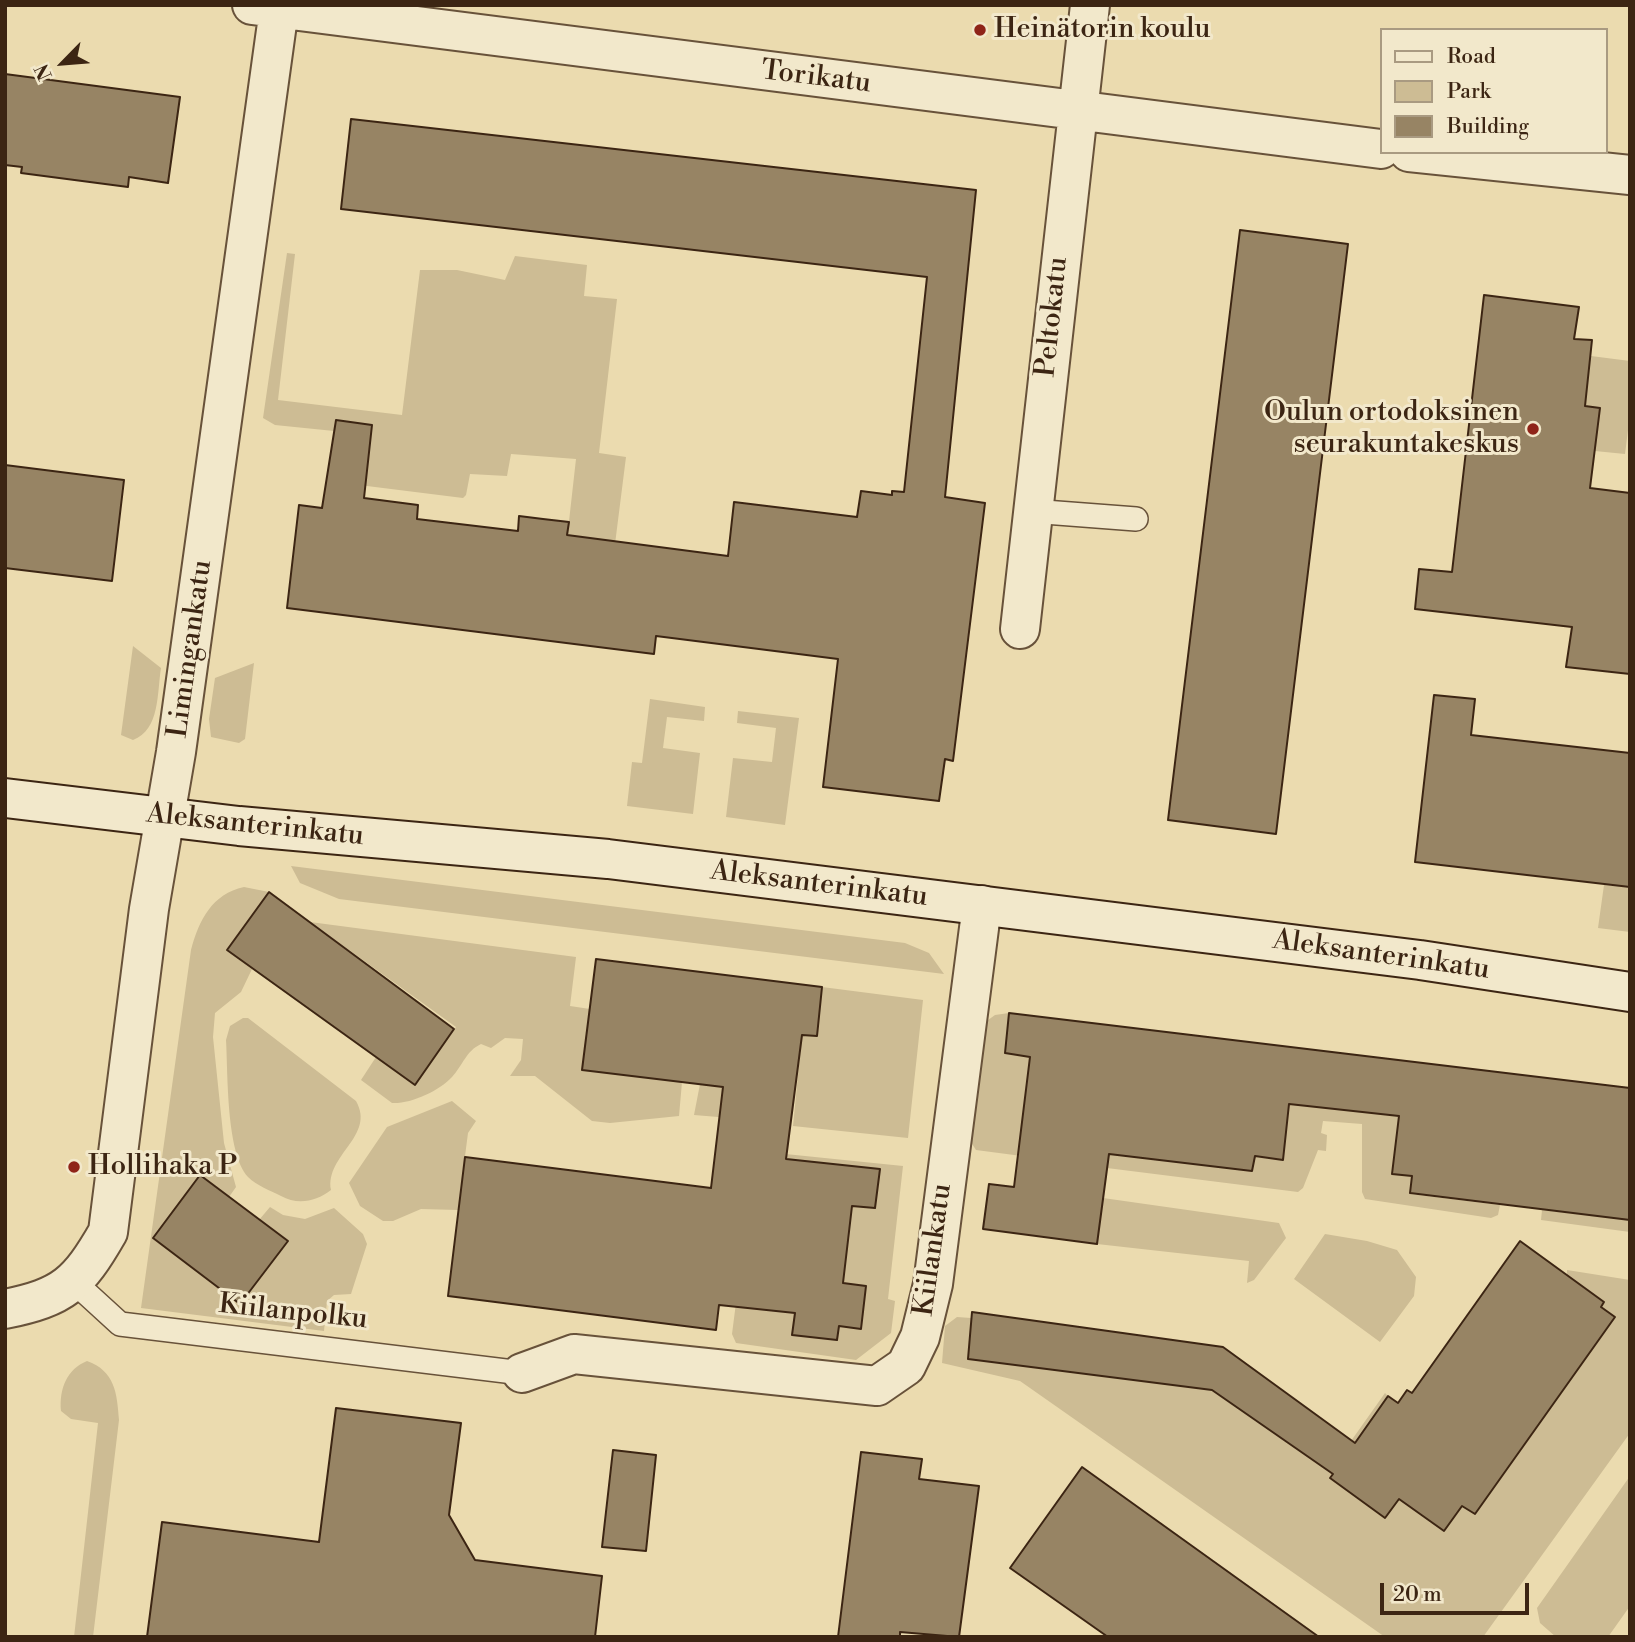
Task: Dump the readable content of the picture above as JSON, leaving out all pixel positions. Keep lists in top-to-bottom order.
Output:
{
  "streets": {
    "street": [
      "Torikatu",
      "Peltokatu",
      "Limingankatu",
      "Aleksanterinkatu",
      "Kiilankatu"
    ],
    "lane": ["Kiilanpolku"]
  },
  "crossings": [
    ["Torikatu", "Peltokatu"],
    ["Torikatu", "Limingankatu"],
    ["Limingankatu", "Aleksanterinkatu"],
    ["Limingankatu", "Kiilanpolku"],
    ["Aleksanterinkatu", "Kiilankatu"],
    ["Kiilankatu", "Kiilanpolku"]
  ],
  "places": ["Heinätorin koulu", "Oulun ortodoksinen seurakuntakeskus", "Hollihaka P"],
  "legend": ["Road", "Park", "Building"],
  "scale_bar": "20 m",
  "north": "bottom left"
}
